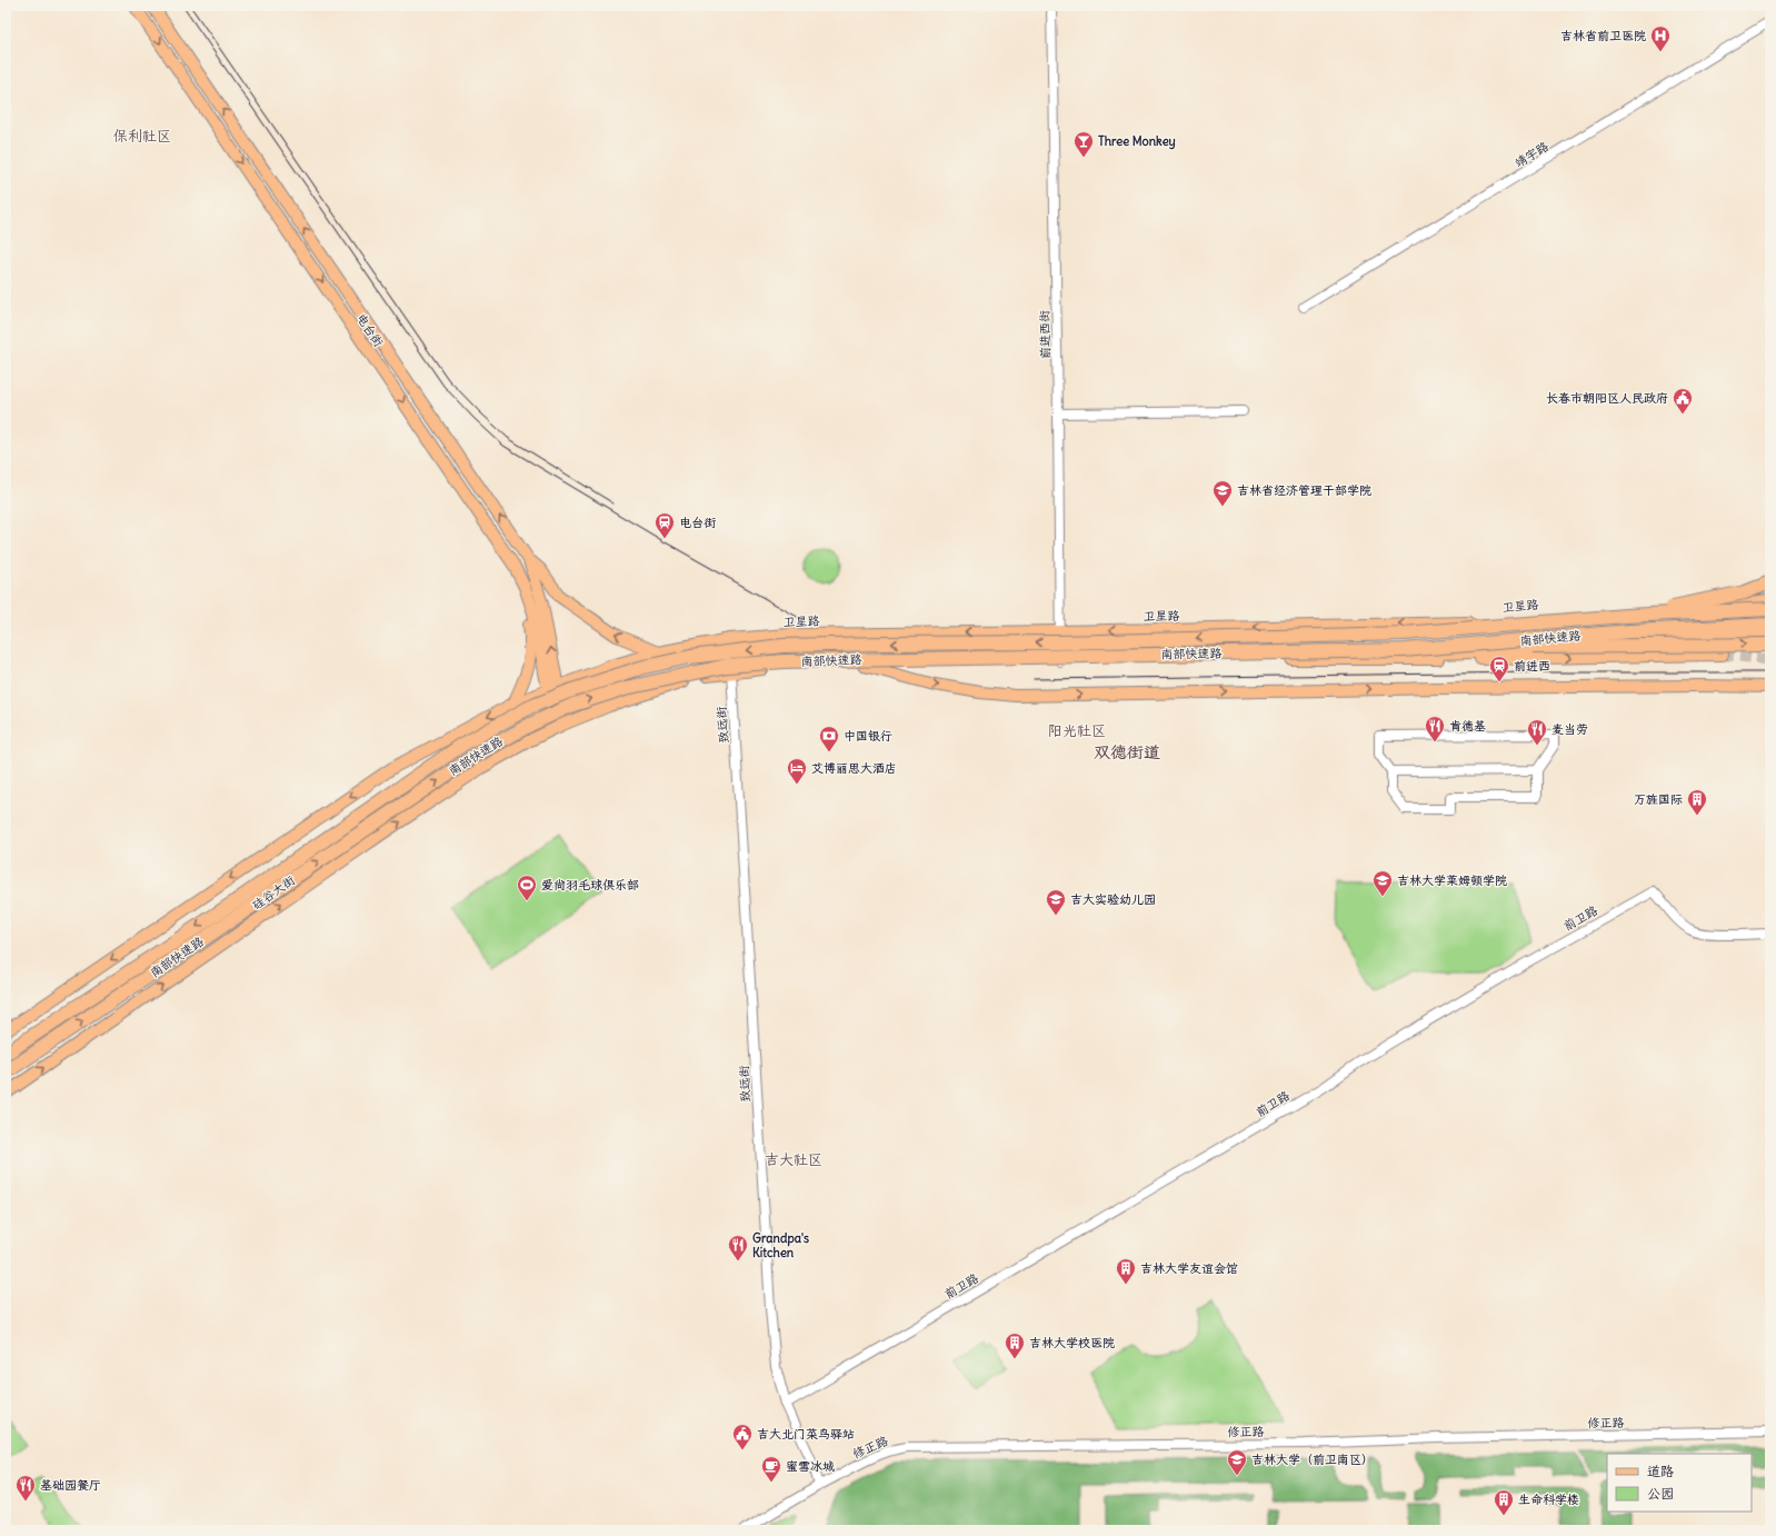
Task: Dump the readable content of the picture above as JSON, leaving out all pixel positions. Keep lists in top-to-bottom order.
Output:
{
  "streets": {
    "highway": ["南部快速路"],
    "main road": ["电台街", "卫星路", "硅谷大街"],
    "street": [
      "靖宇路",
      "前进西街",
      "致远街",
      "前卫路",
      "修正路"
    ]
  },
  "crossings": [
    ["电台街", "卫星路"],
    ["电台街", "硅谷大街"],
    ["前进西街", "卫星路"],
    ["致远街", "前卫路"],
    ["致远街", "修正路"]
  ],
  "districts": [
    "保利社区",
    "阳光社区",
    "双德街道",
    "吉大社区"
  ],
  "places": {
    "hospital": ["吉林省前卫医院"],
    "bar": ["Three Monkey"],
    "public building": ["长春市朝阳区人民政府", "吉大北门菜鸟驿站"],
    "school or university": [
      "吉林省经济管理干部学院",
      "吉林大学莱姆顿学院",
      "吉大实验幼儿园",
      "吉林大学（前卫南区）"
    ],
    "station": ["电台街", "前进西"],
    "restaurant": [
      "肯德基",
      "麦当劳",
      "Grandpa's Kitchen",
      "基础园餐厅"
    ],
    "bank": ["中国银行"],
    "hotel": ["艾博丽思大酒店"],
    "building": [
      "万旌国际",
      "吉林大学友谊会馆",
      "吉林大学校医院",
      "生命科学楼"
    ],
    "sports": ["爱尚羽毛球俱乐部"],
    "cafe": ["蜜雪冰城"]
  },
  "legend": ["道路", "公园"]
}
